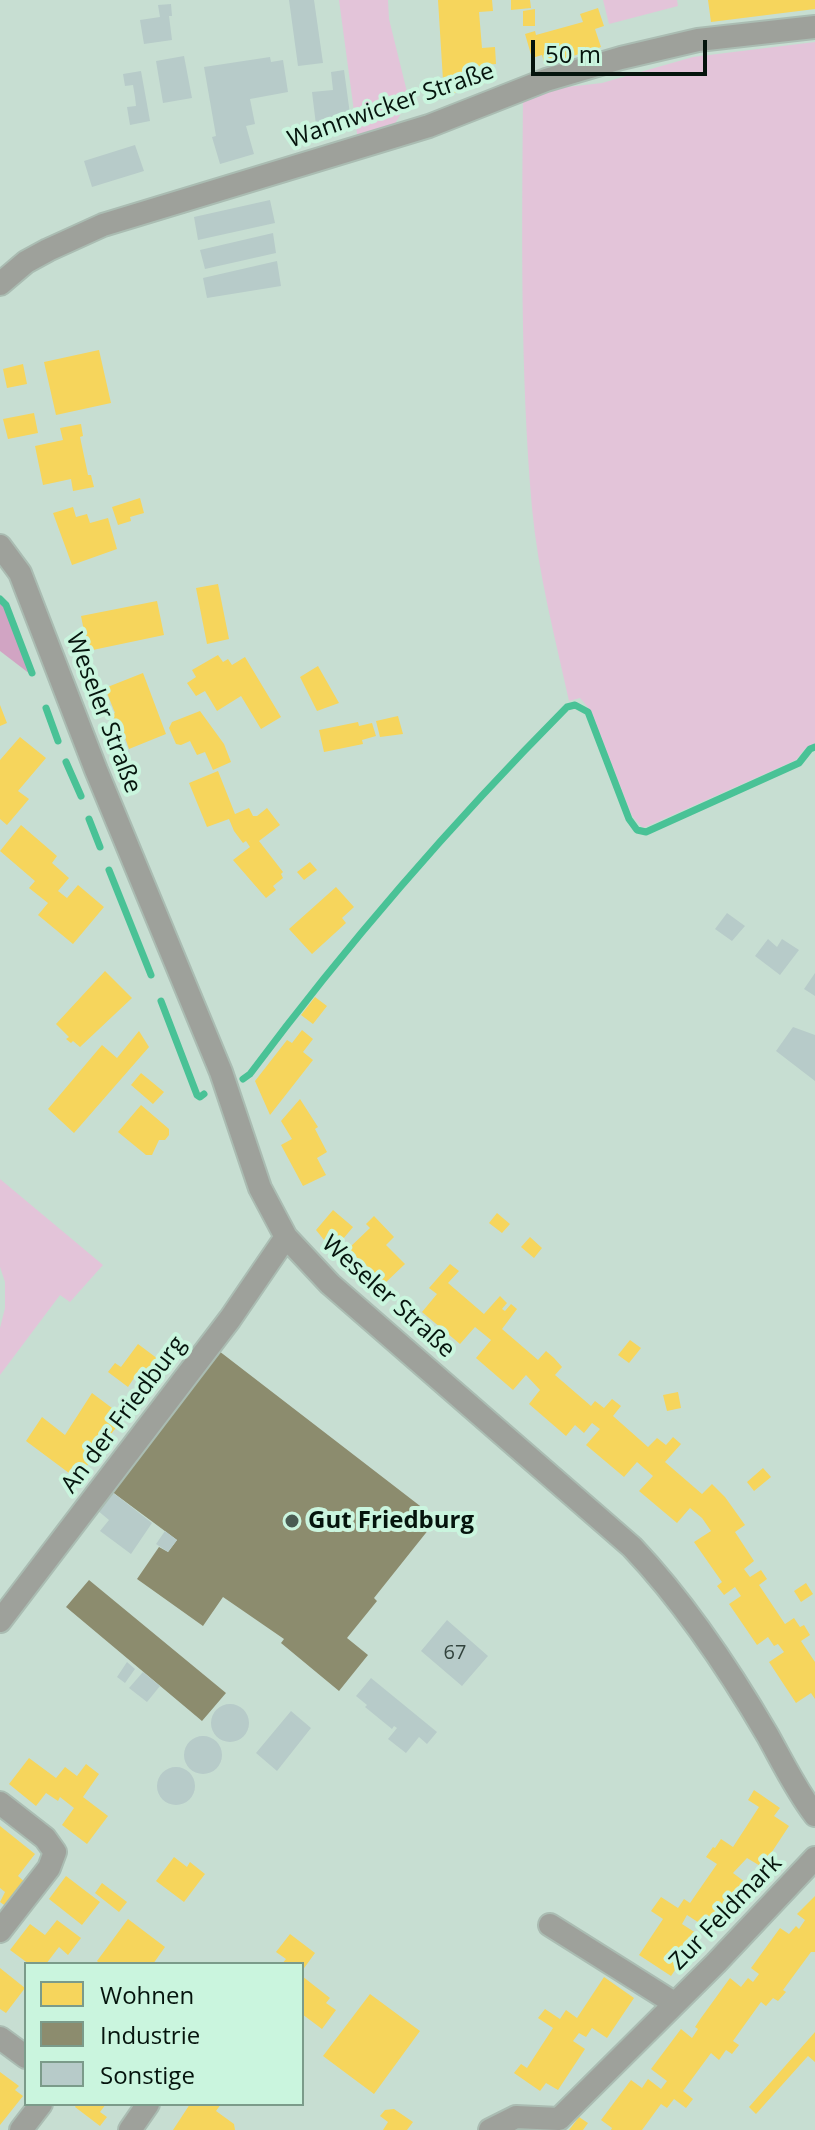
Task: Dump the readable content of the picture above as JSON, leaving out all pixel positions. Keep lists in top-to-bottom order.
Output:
{
  "streets": {
    "street": [
      "Wannwicker Straße",
      "Weseler Straße",
      "An der Friedburg",
      "Zur Feldmark"
    ]
  },
  "crossings": [
    ["Weseler Straße", "An der Friedburg"]
  ],
  "places": ["Gut Friedburg"],
  "house_numbers": ["67"],
  "legend": ["Wohnen", "Industrie", "Sonstige"],
  "scale_bar": "50 m"
}
